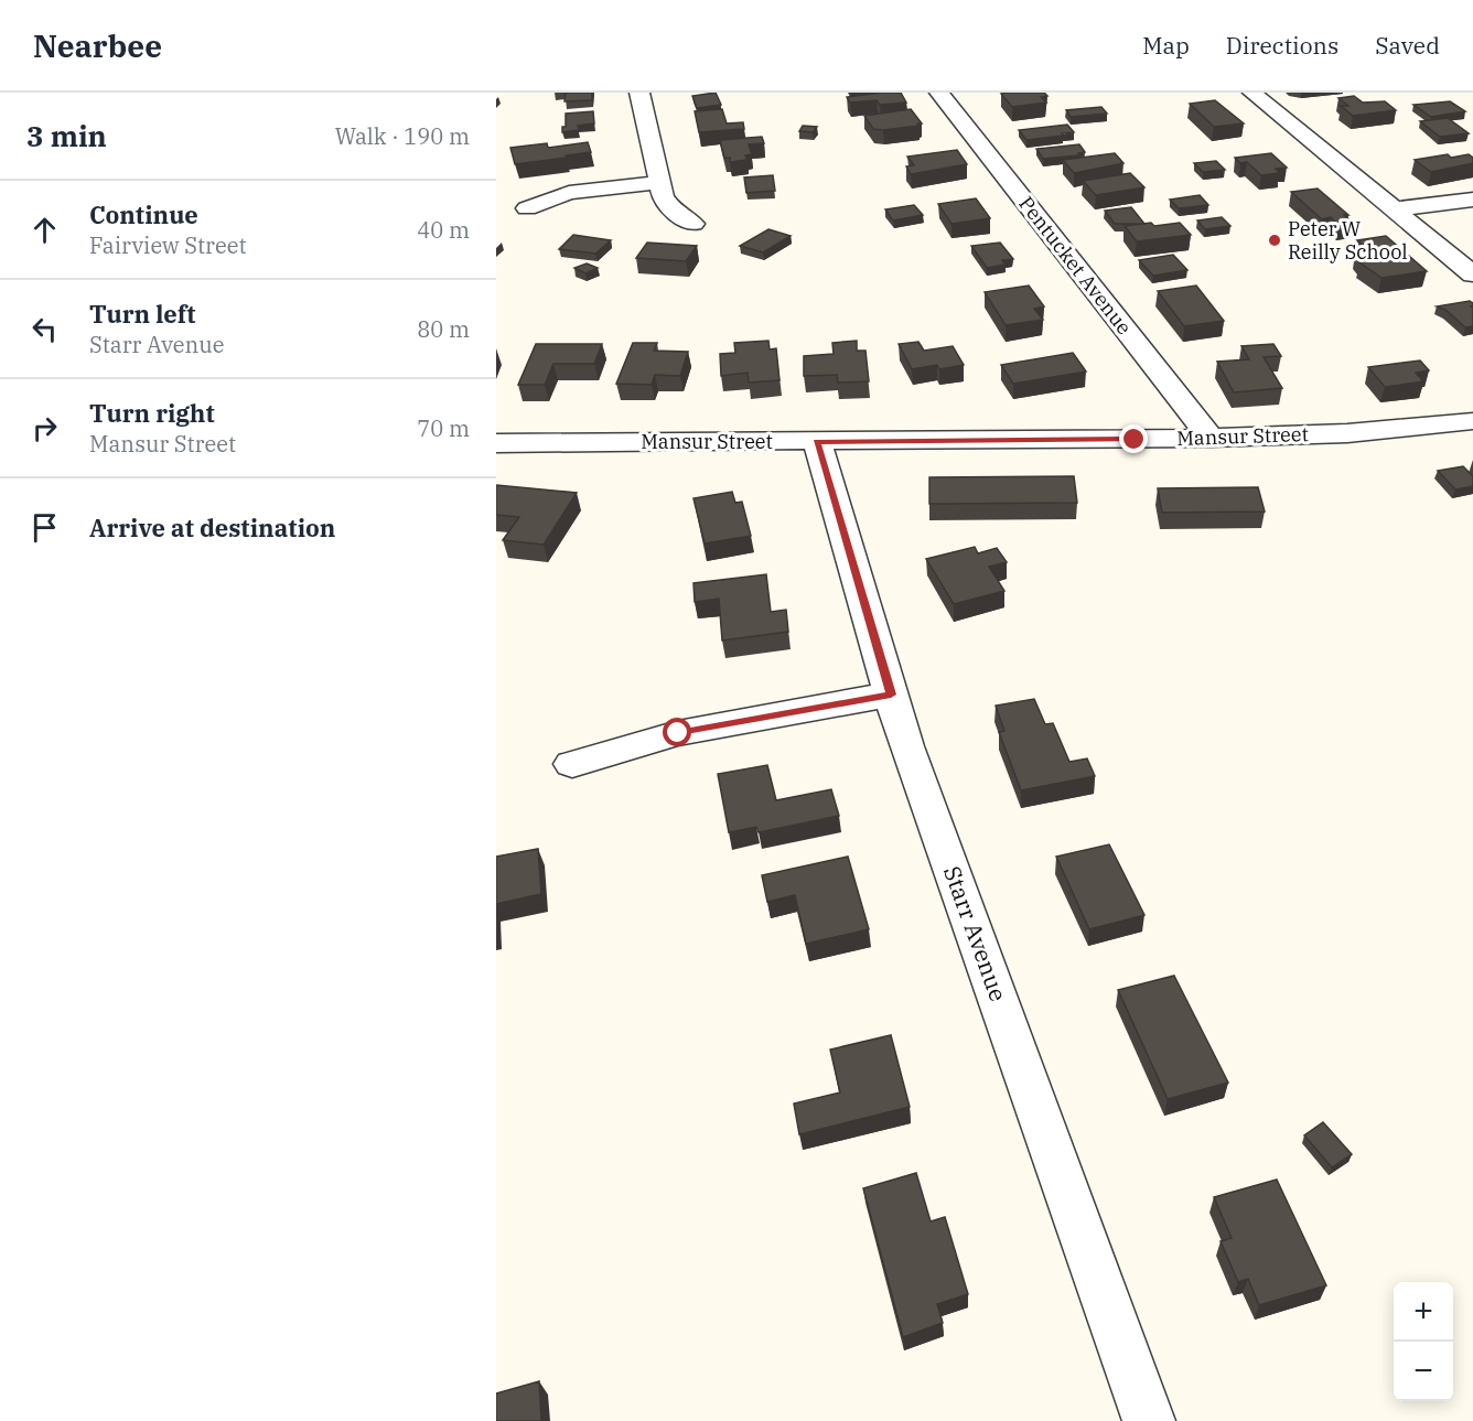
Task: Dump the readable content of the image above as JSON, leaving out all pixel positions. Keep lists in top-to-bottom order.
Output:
{
  "streets": {
    "street": ["Pentucket Avenue", "Mansur Street", "Starr Avenue"]
  },
  "crossings": [
    ["Pentucket Avenue", "Mansur Street"],
    ["Mansur Street", "Starr Avenue"]
  ],
  "places": ["Peter W Reilly School"],
  "page": {
    "header": "Nearbee",
    "nav": ["Map", "Directions", "Saved"],
    "heading": ["3 min", "Walk · 190 m"],
    "list": [
      ["Continue", "Fairview Street", "40 m"],
      ["Turn left", "Starr Avenue", "80 m"],
      ["Turn right", "Mansur Street", "70 m"],
      "Arrive at destination"
    ],
    "map_buttons": ["+", "−"]
  }
}
